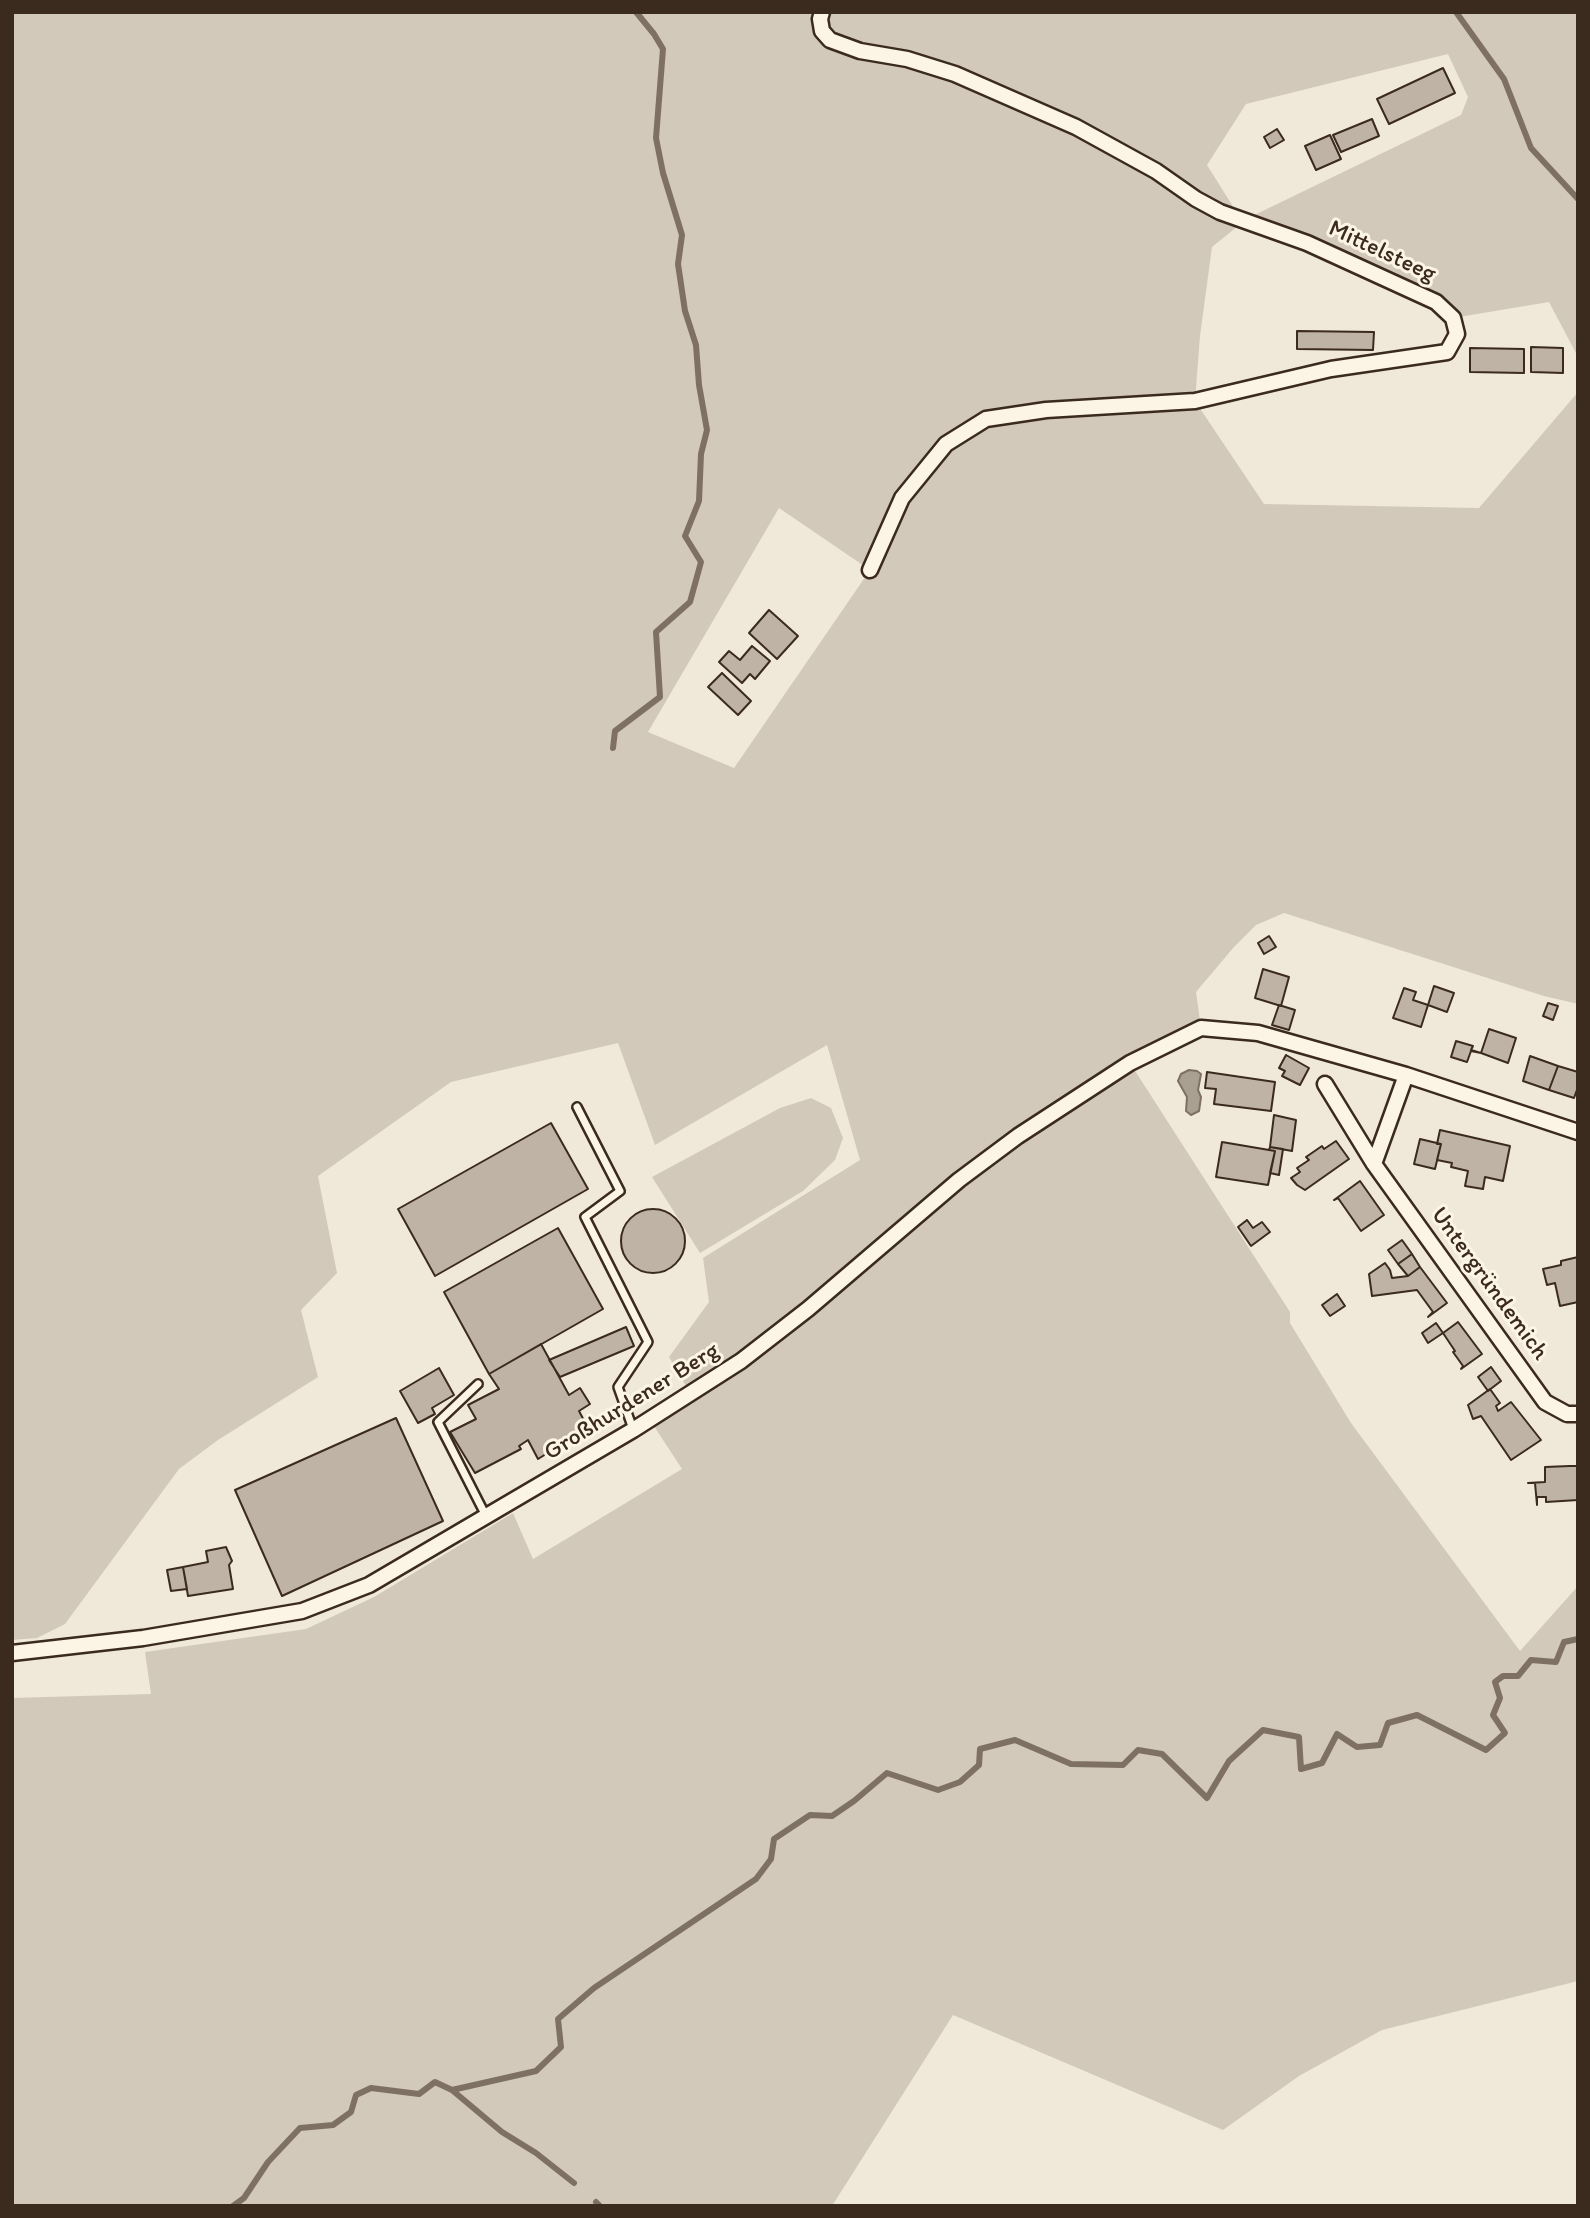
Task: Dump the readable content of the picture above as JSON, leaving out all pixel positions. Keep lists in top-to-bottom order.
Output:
{
  "streets": {
    "street": ["Mittelsteeg", "Untergründemich", "Großhurdener Berg"]
  }
}
